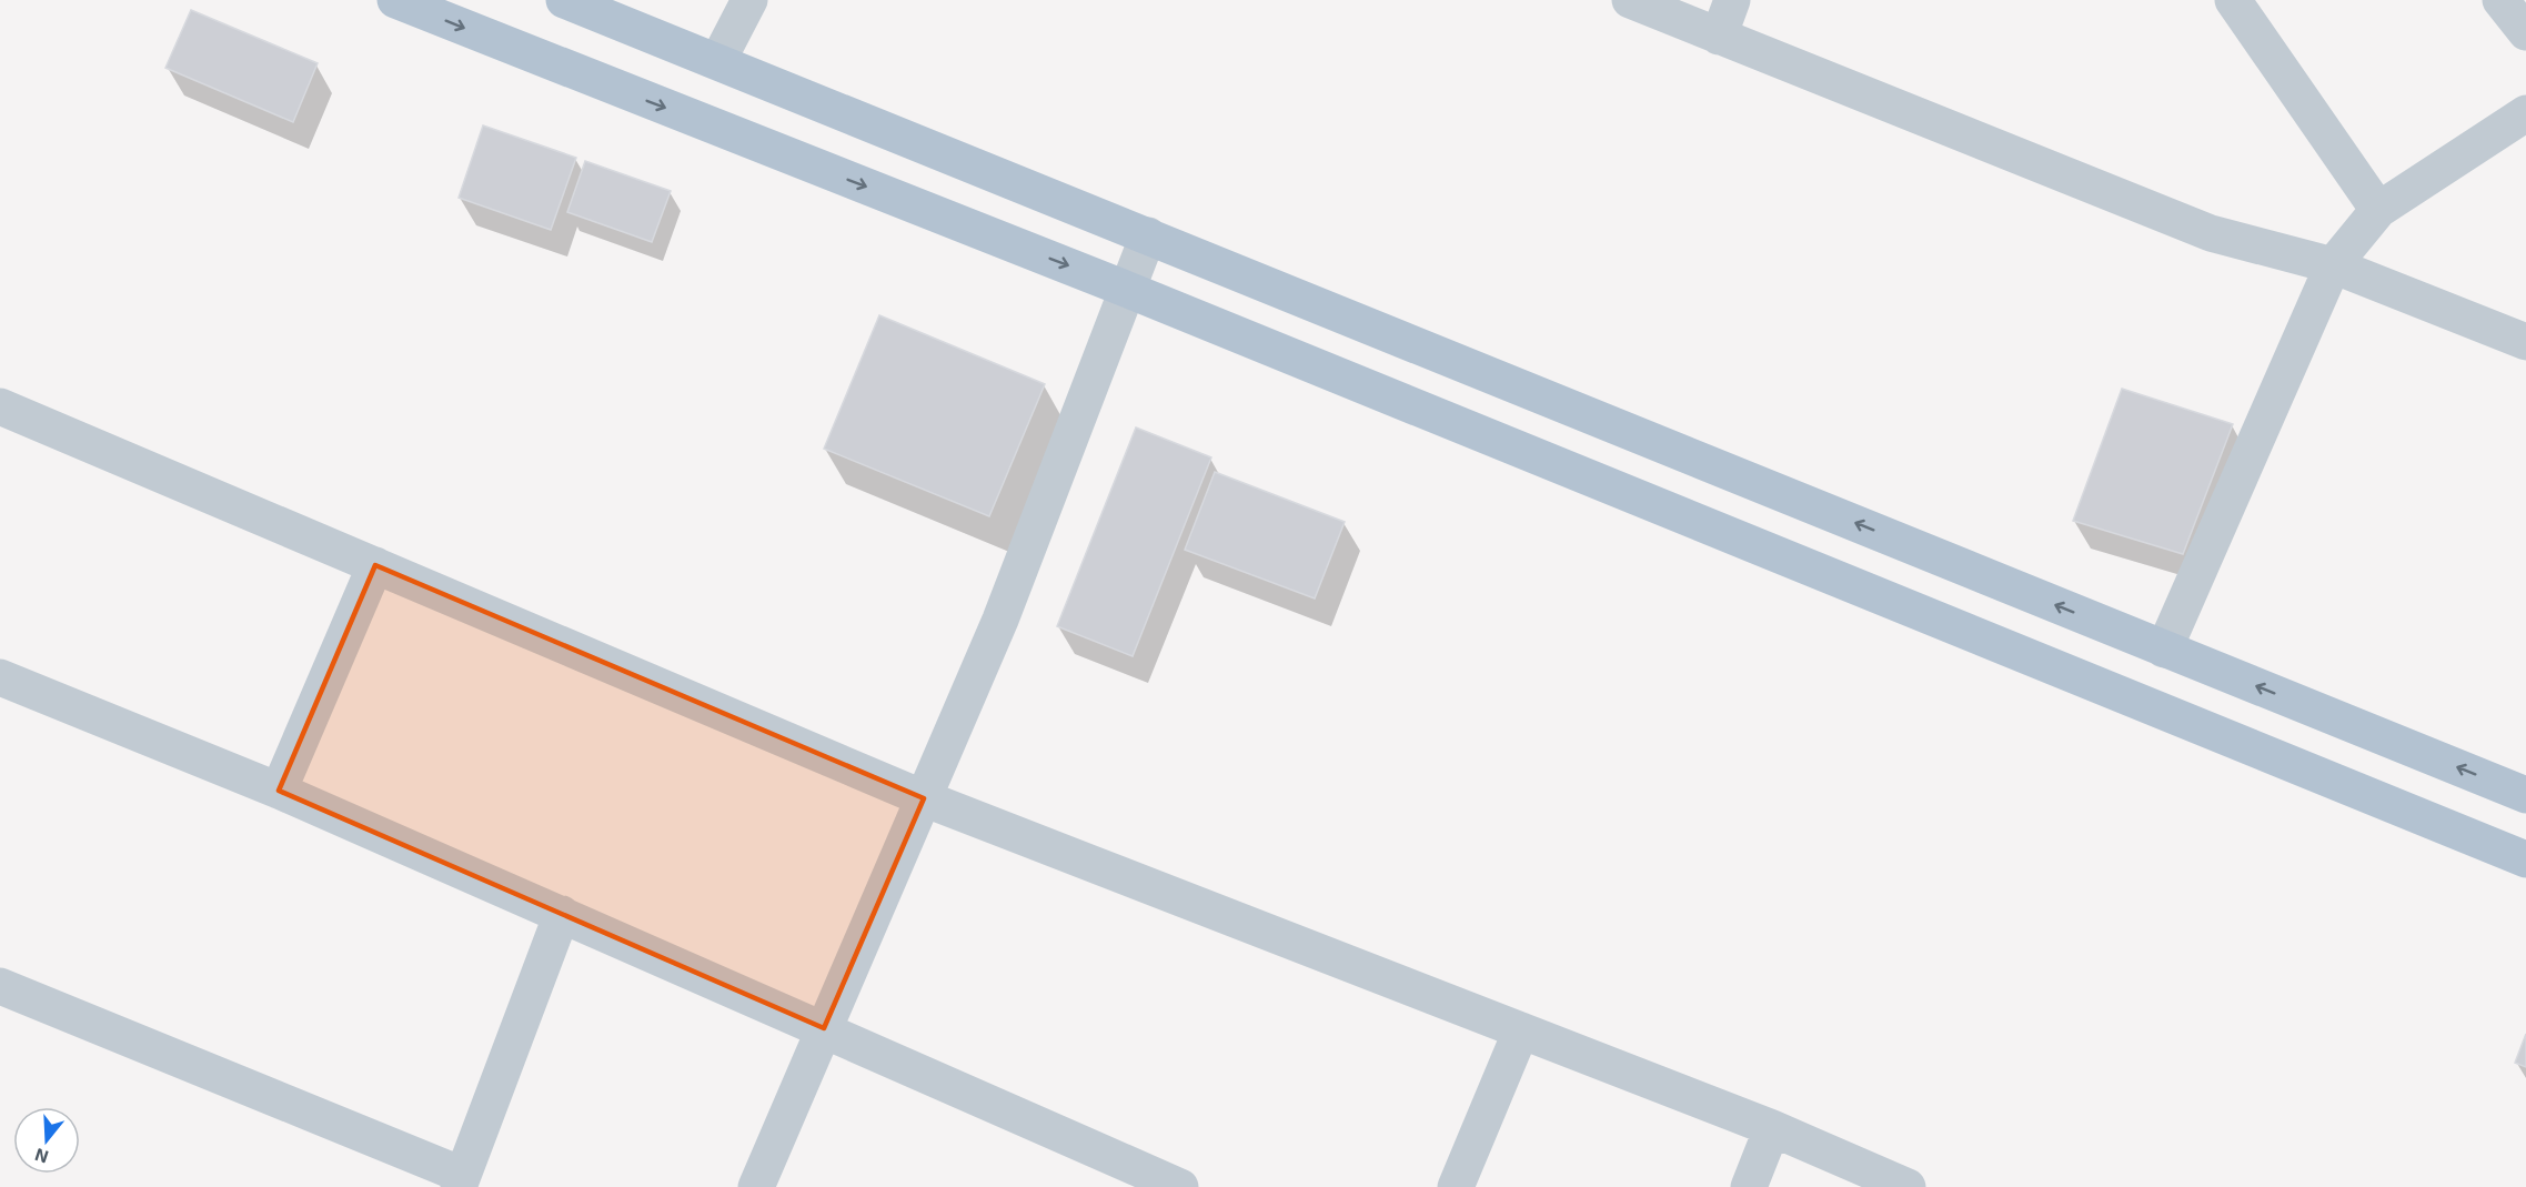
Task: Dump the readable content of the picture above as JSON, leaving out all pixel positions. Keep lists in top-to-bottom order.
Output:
{
  "north": "bottom"
}
